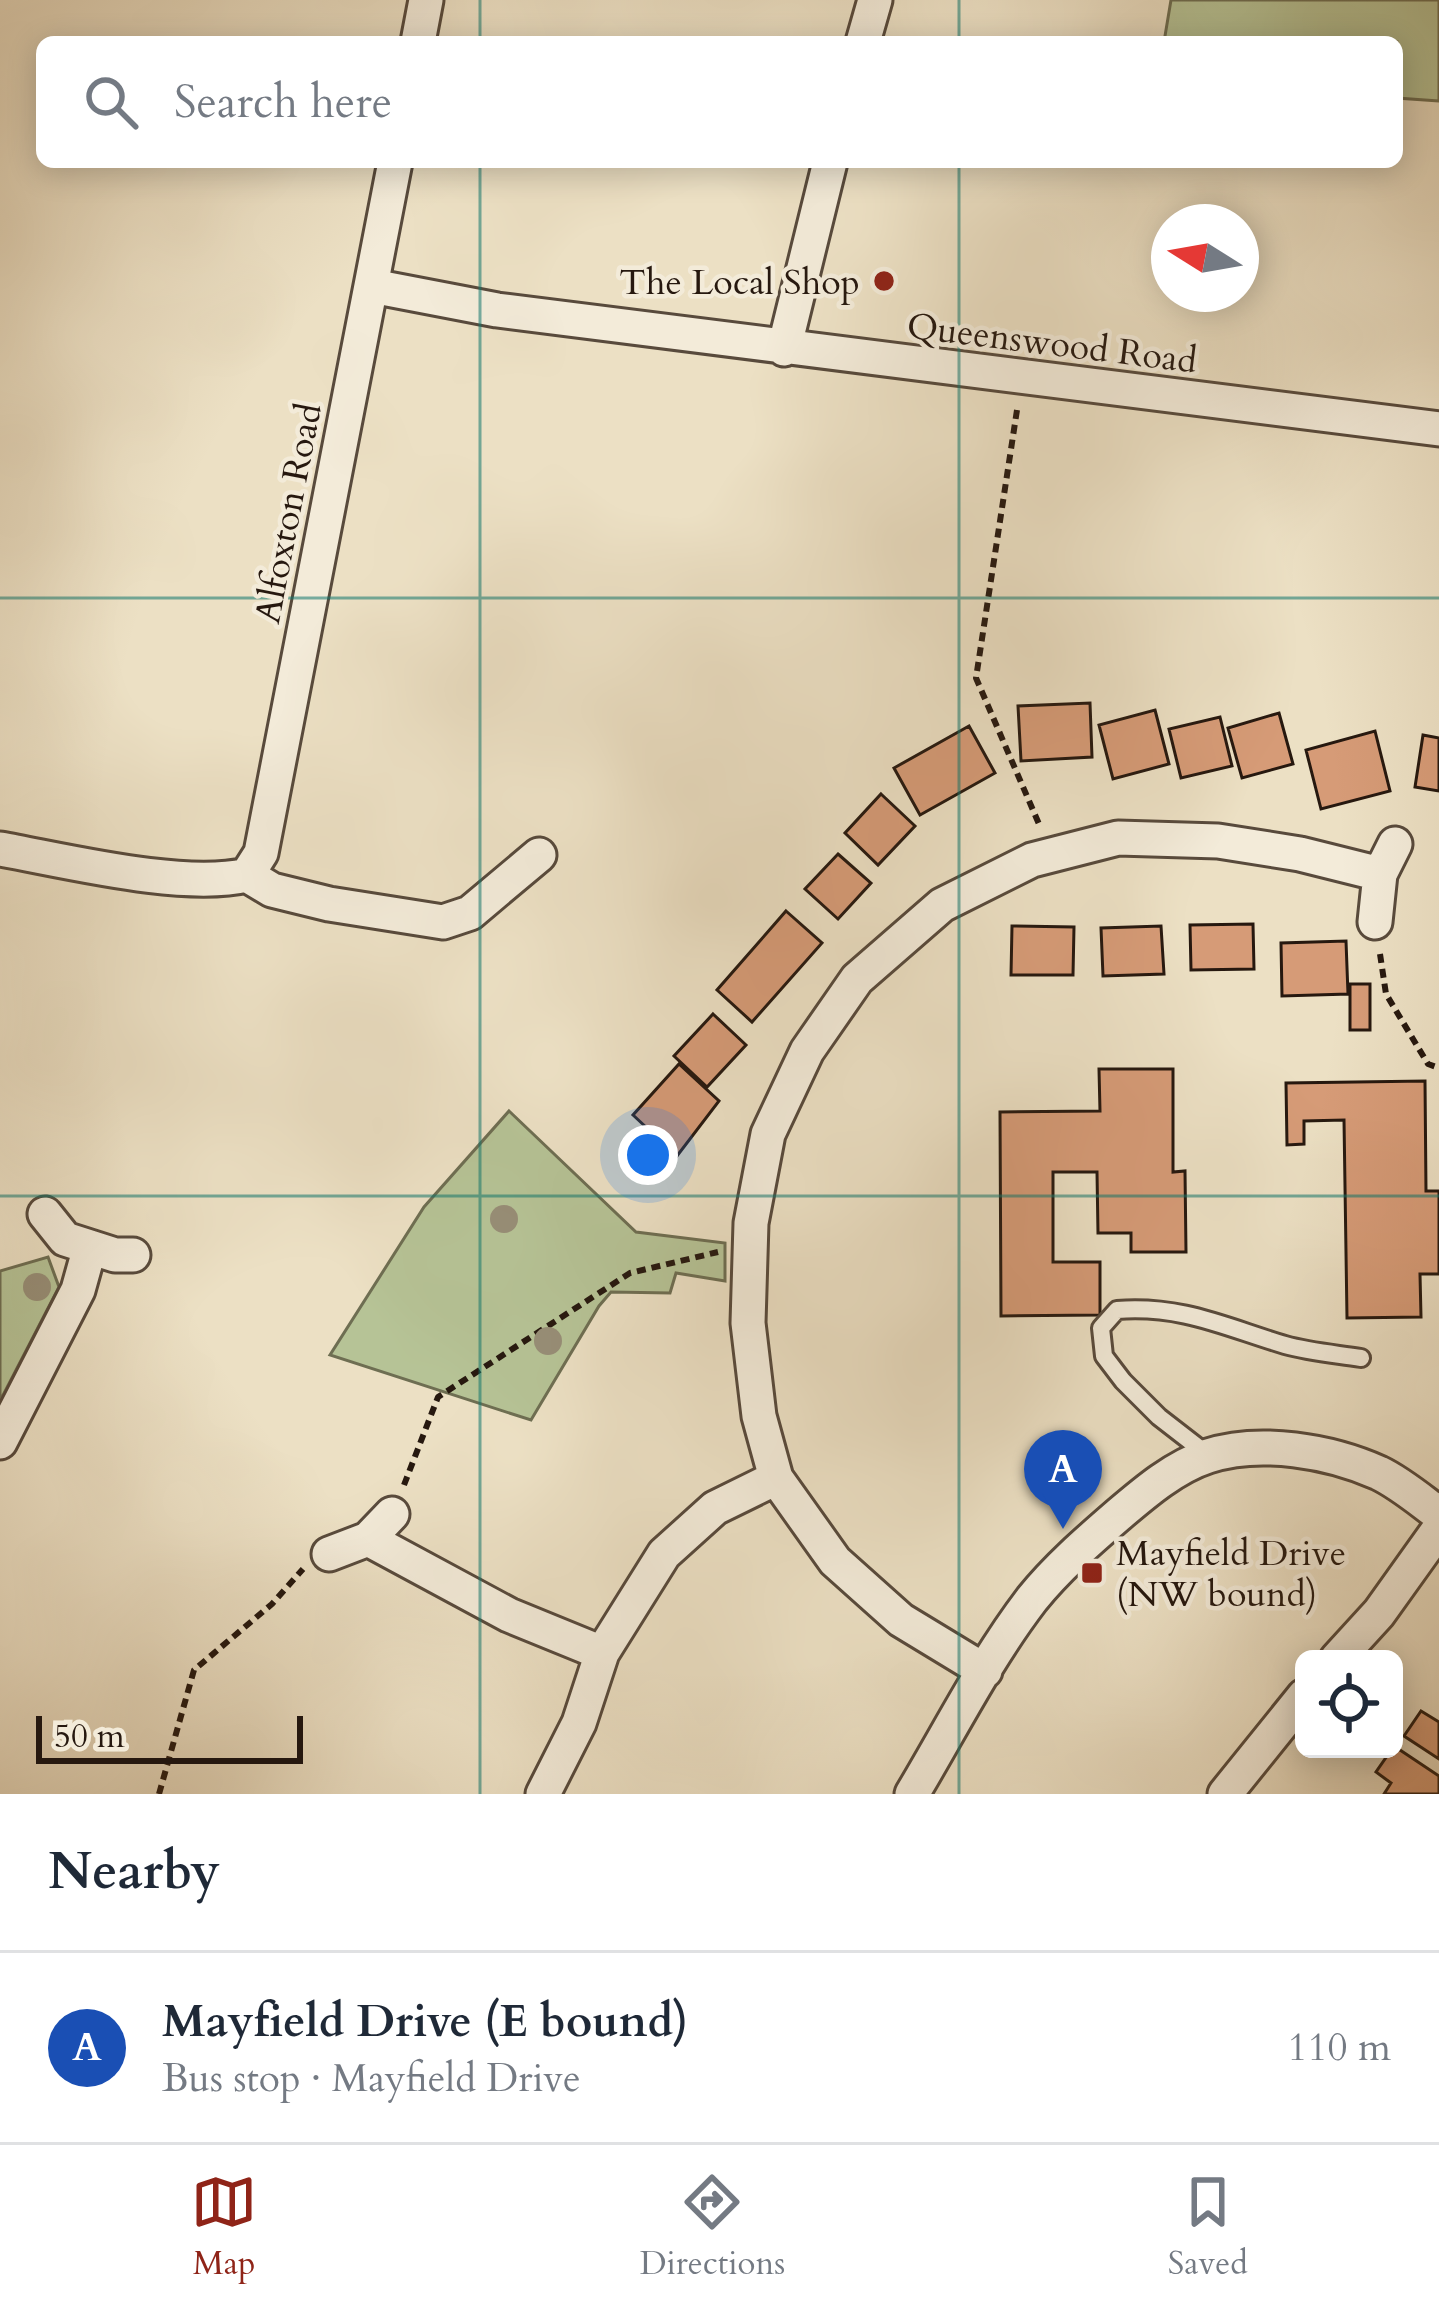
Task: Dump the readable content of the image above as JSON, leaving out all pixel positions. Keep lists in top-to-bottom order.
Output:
{
  "streets": {
    "street": ["Queenswood Road", "Alfoxton Road"]
  },
  "crossings": [
    ["Queenswood Road", "Alfoxton Road"]
  ],
  "places": {
    "other": ["The Local Shop"],
    "transit": ["Mayfield Drive (NW bound)"]
  },
  "scale_bar": "50 m",
  "north": "left",
  "page": {
    "search": "Search here",
    "pins": "A",
    "scale": "50 m",
    "heading": "Nearby",
    "list": [
      {
        "mark": "A",
        "name": "Mayfield Drive (E bound)",
        "note": "Bus stop · Mayfield Drive",
        "value": "110 m"
      }
    ],
    "nav": ["Map", "Directions", "Saved"]
  }
}
